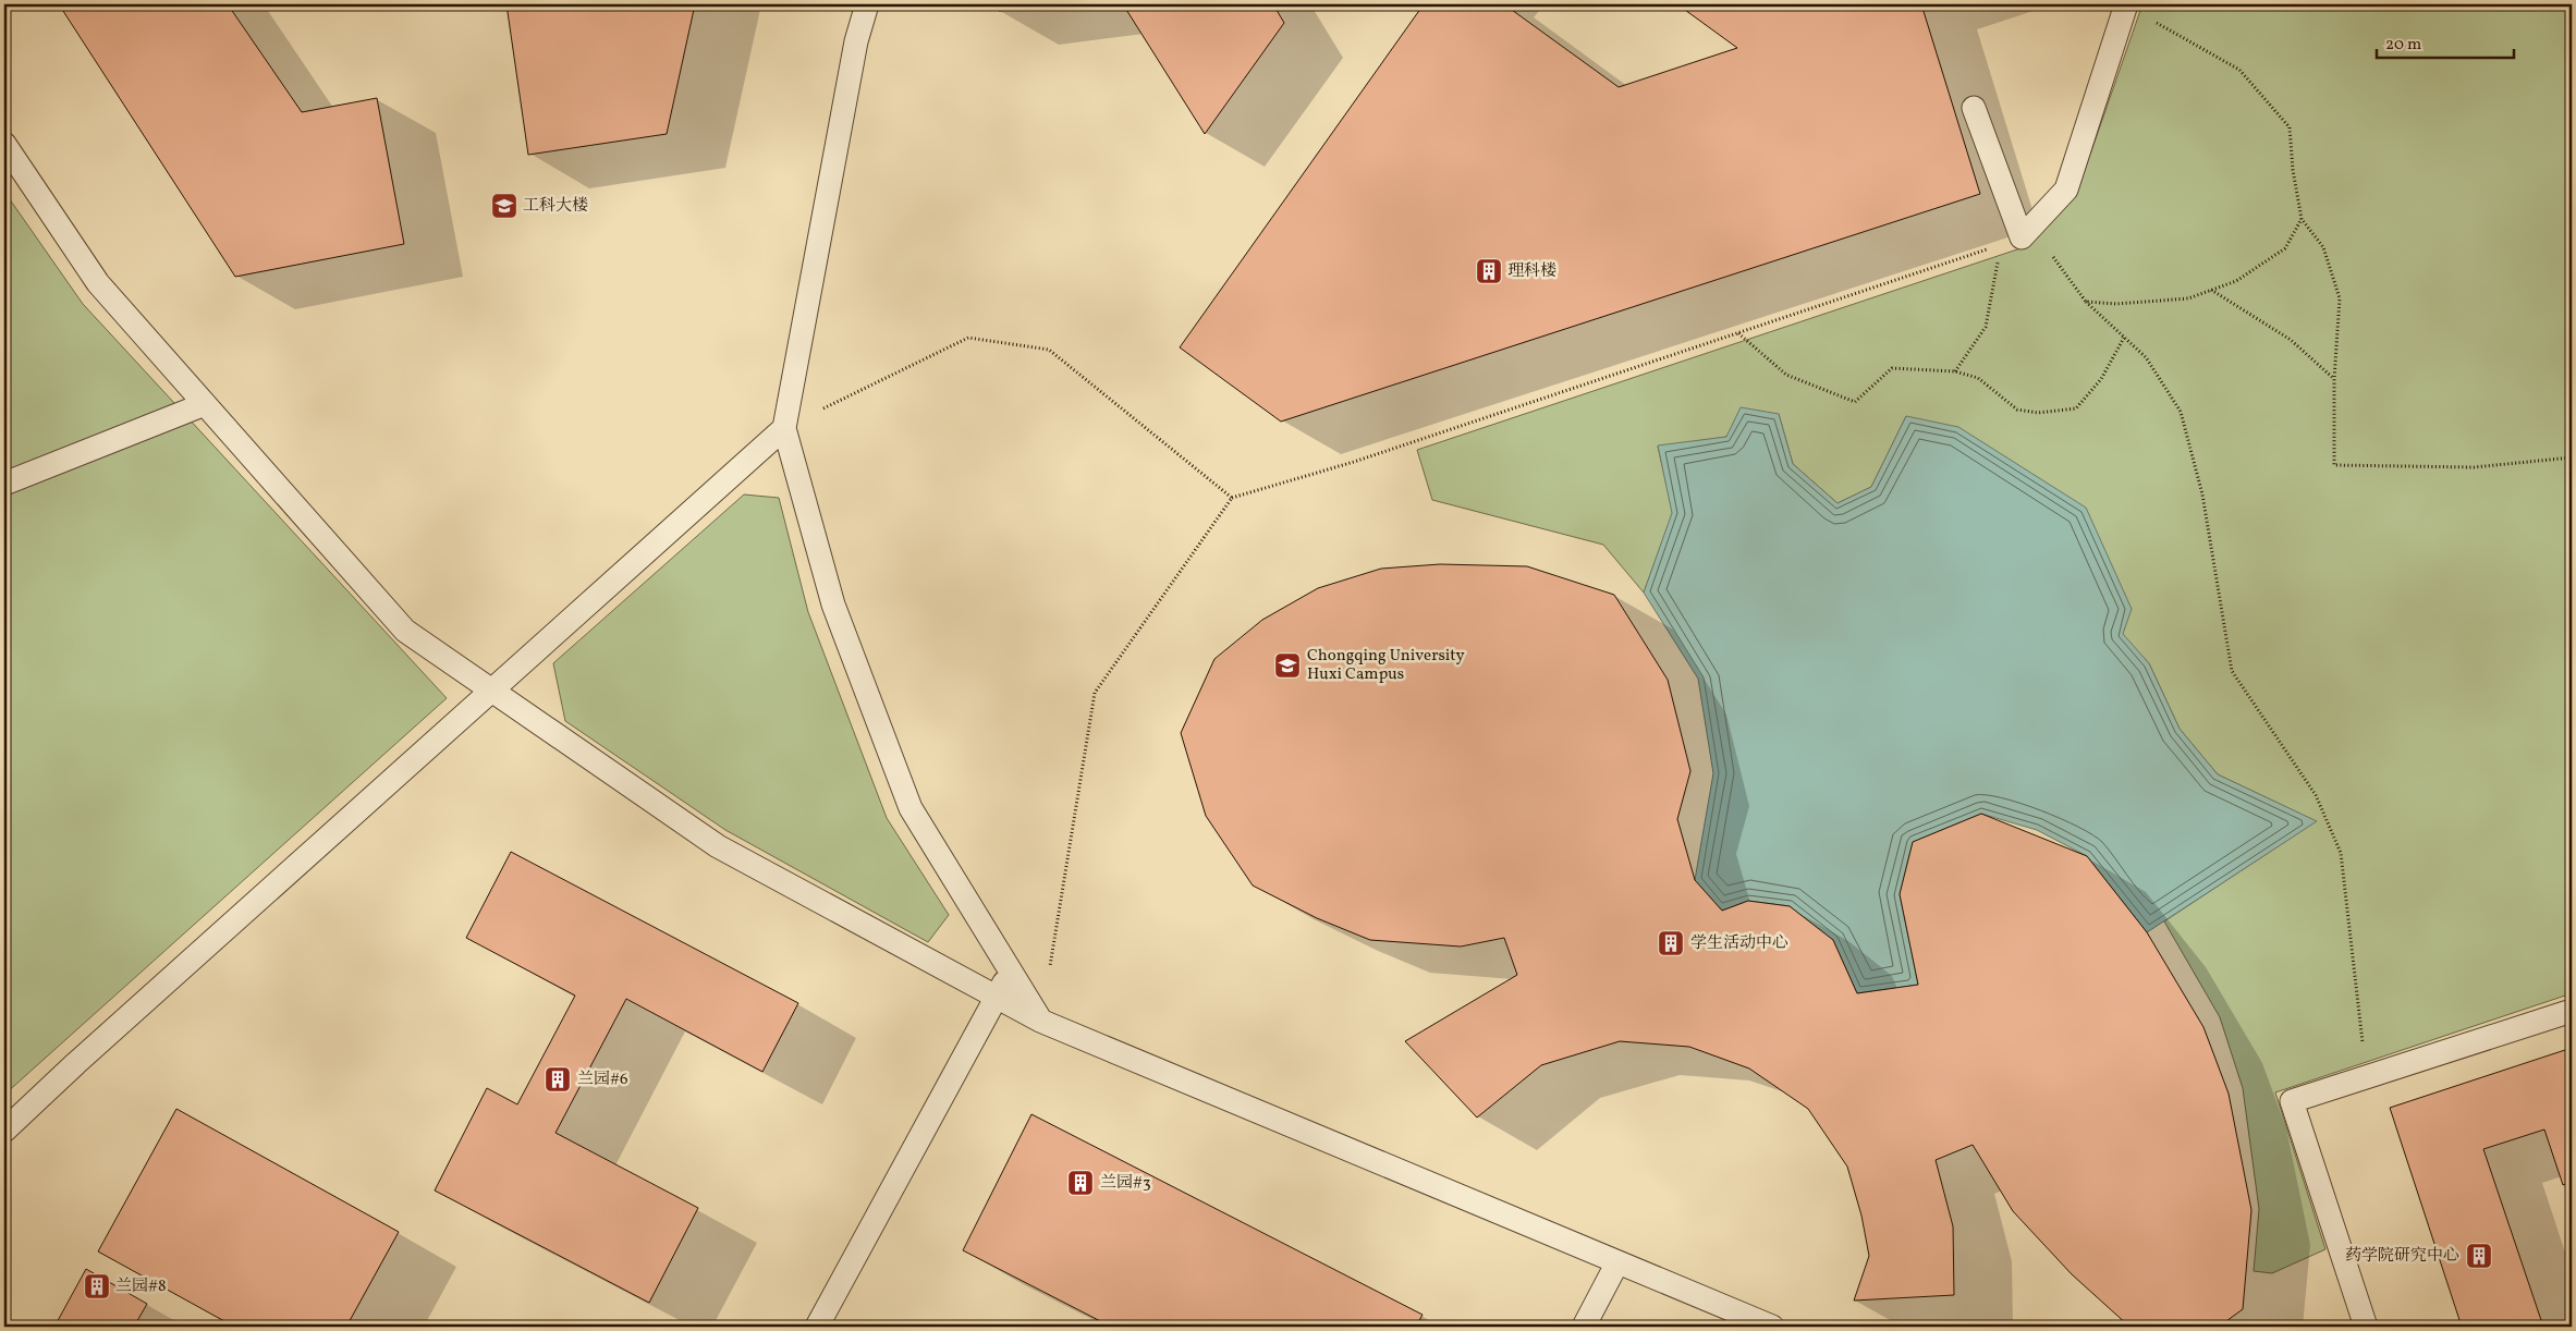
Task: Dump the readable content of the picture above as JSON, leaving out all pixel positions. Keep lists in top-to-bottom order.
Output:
{
  "places": {
    "school or university": ["工科大楼", "Chongqing University Huxi Campus"],
    "building": [
      "理科楼",
      "学生活动中心",
      "兰园#6",
      "兰园#3",
      "药学院研究中心",
      "兰园#8"
    ]
  },
  "scale_bar": "20 m"
}
